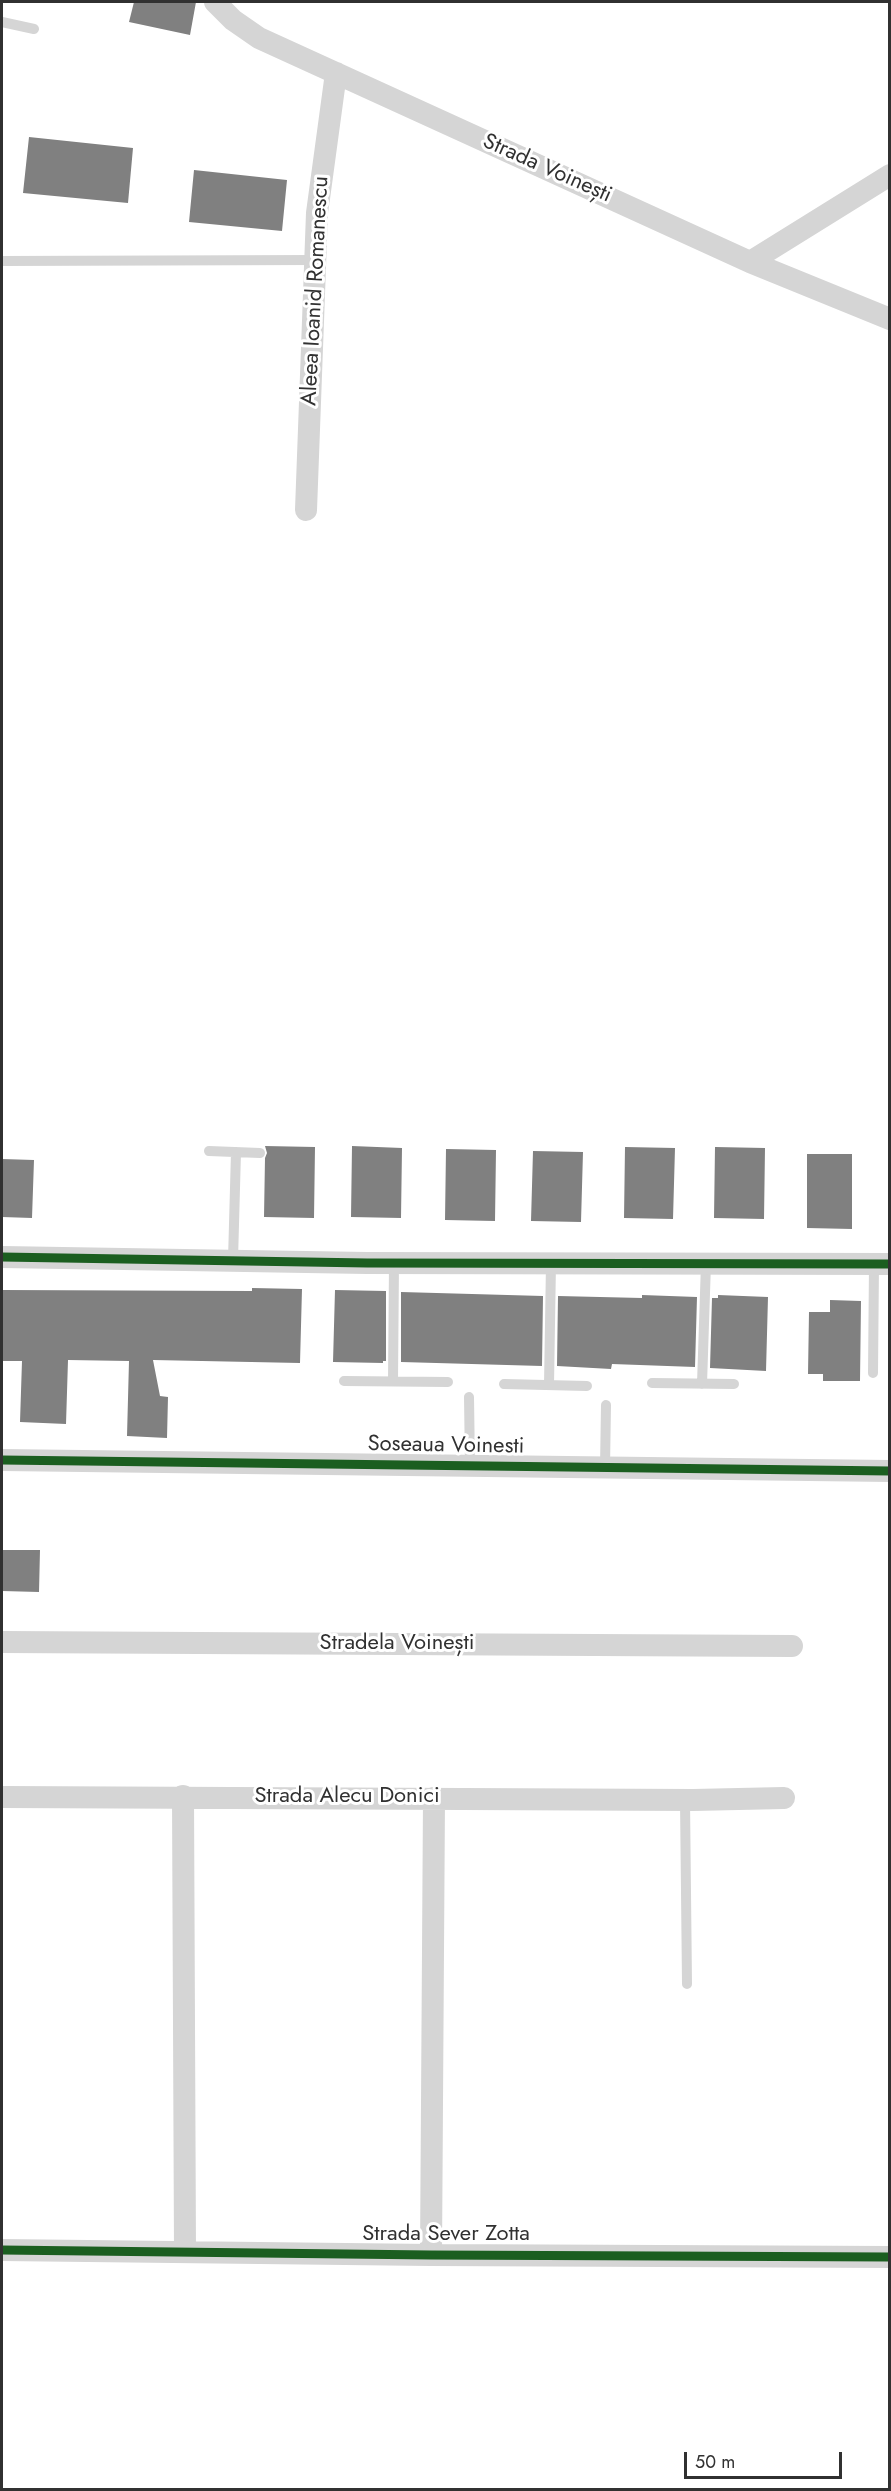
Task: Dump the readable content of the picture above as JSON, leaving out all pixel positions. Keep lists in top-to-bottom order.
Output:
{
  "streets": {
    "street": [
      "Strada Voinești",
      "Aleea Ioanid Romanescu",
      "Soseaua Voinesti",
      "Stradela Voinești",
      "Strada Alecu Donici",
      "Strada Sever Zotta"
    ]
  },
  "crossings": [
    ["Strada Voinești", "Aleea Ioanid Romanescu"]
  ],
  "scale_bar": "50 m"
}
